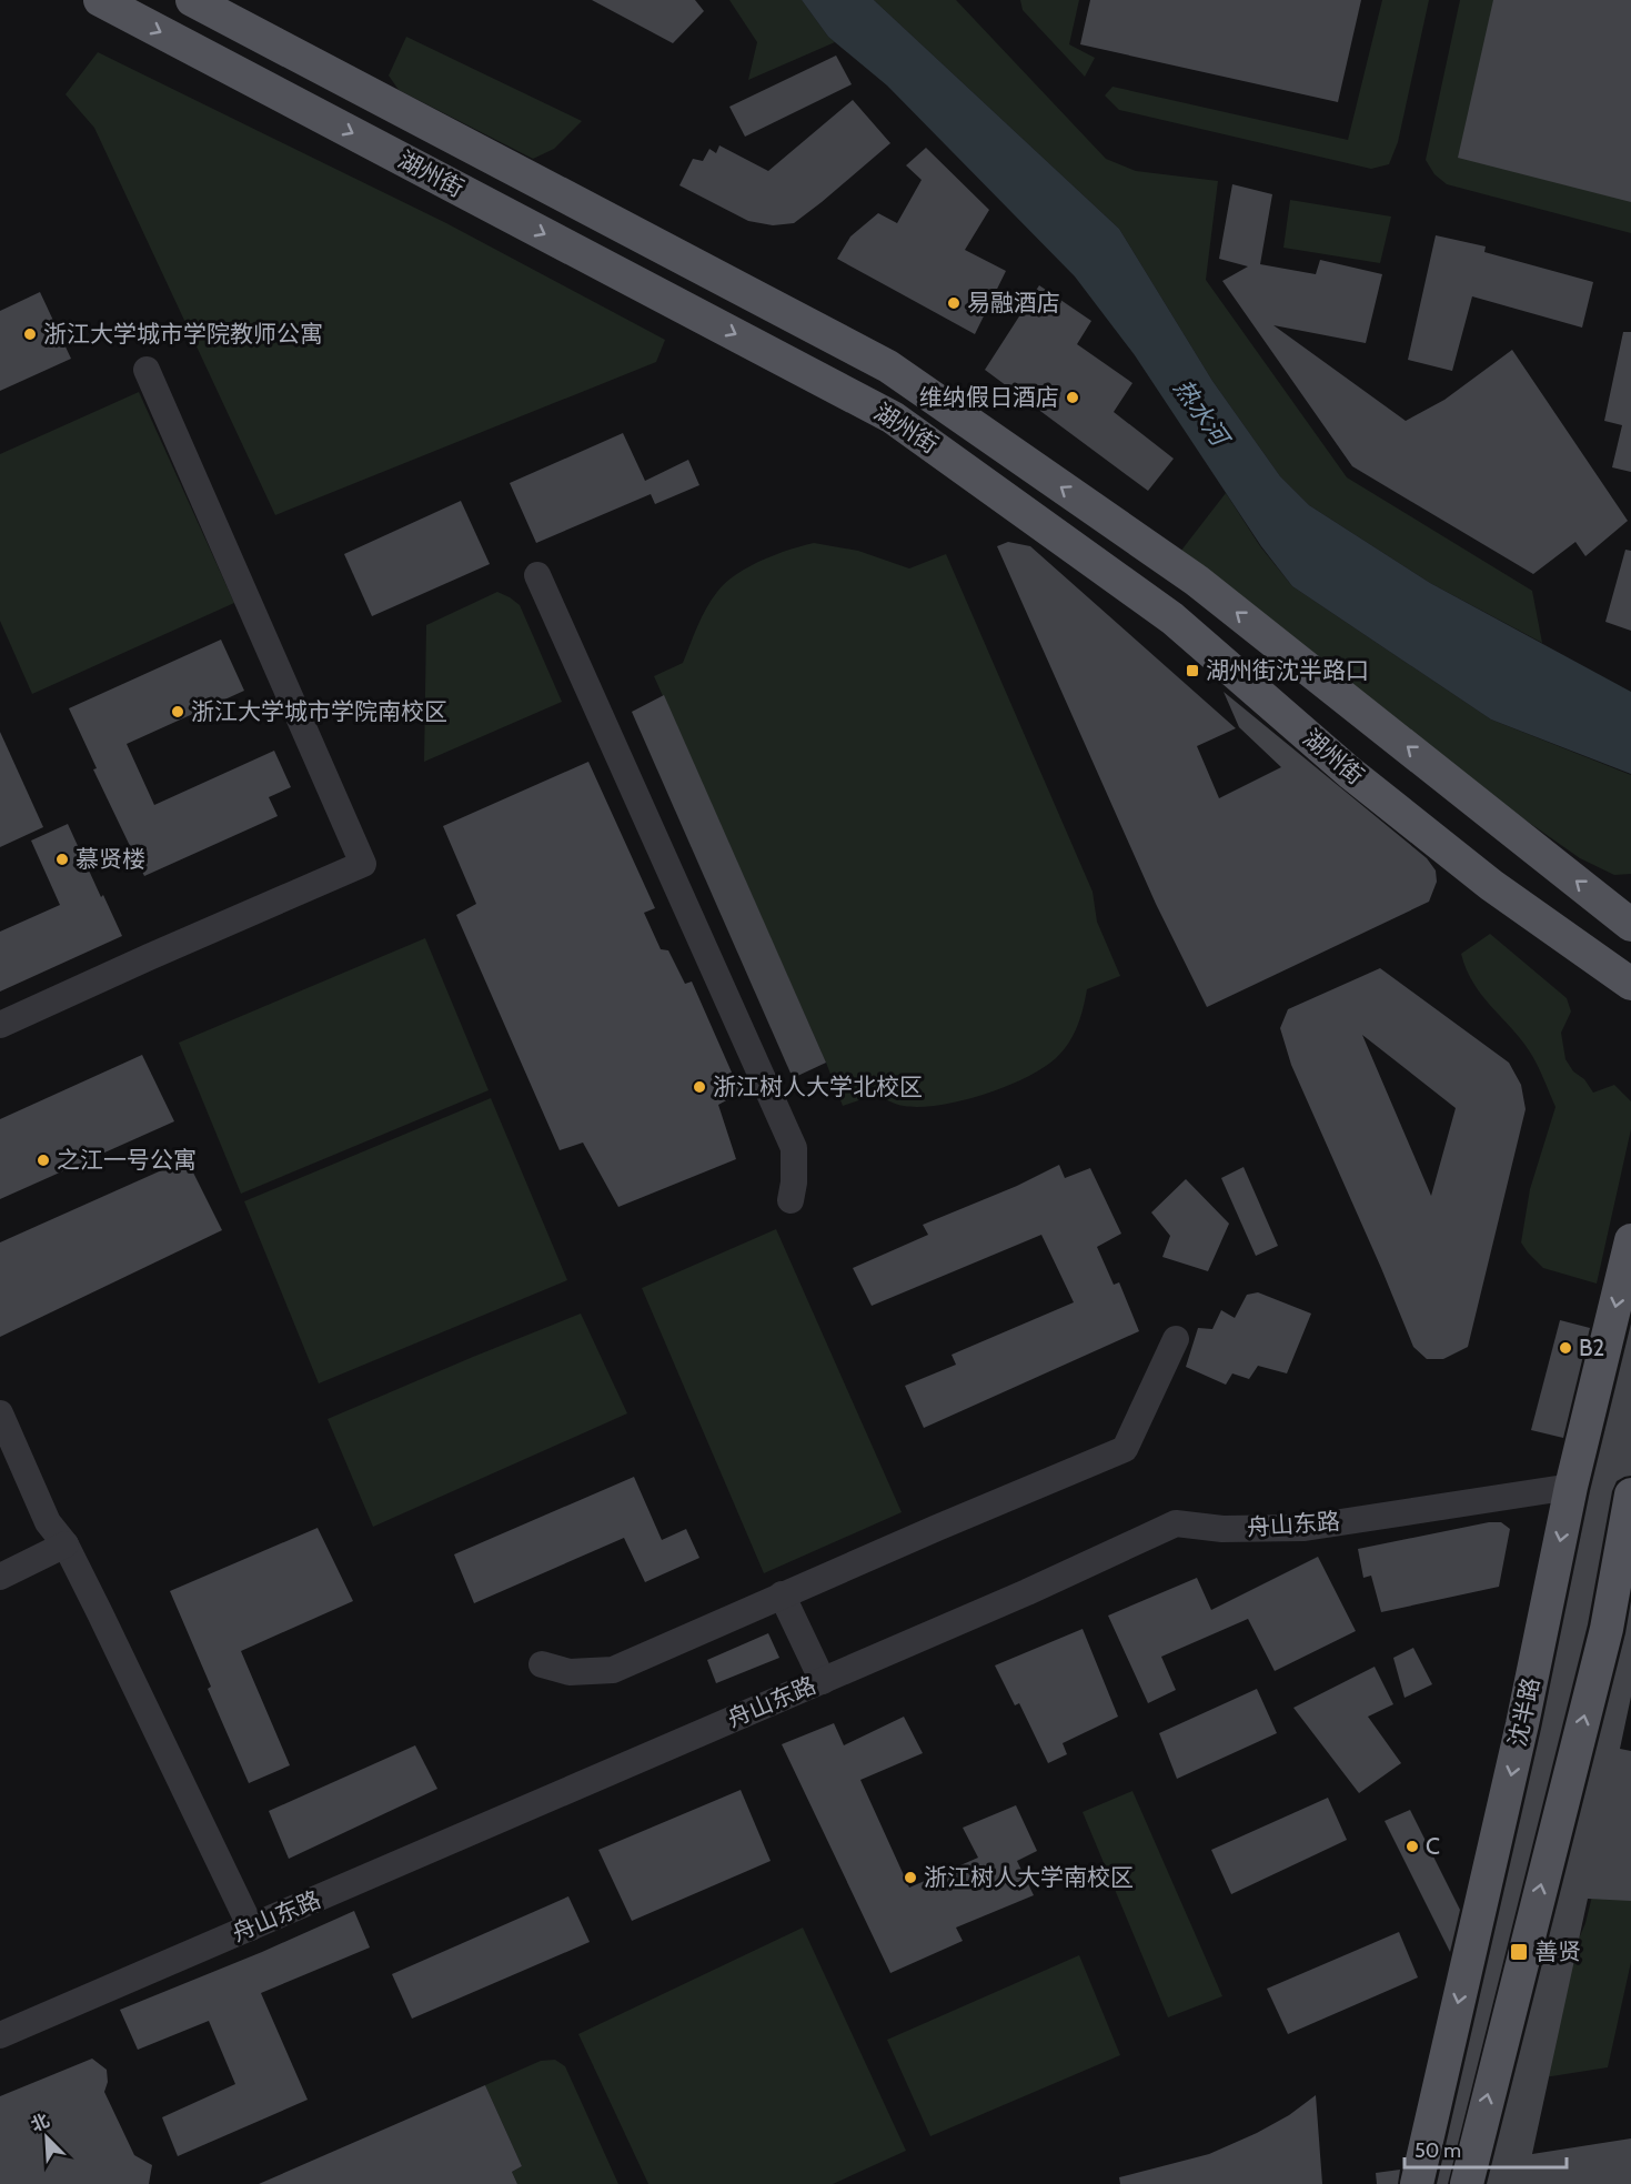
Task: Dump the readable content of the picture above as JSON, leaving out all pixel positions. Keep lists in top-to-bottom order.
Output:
{
  "streets": {
    "main road": ["湖州街", "沈半路"],
    "street": ["舟山东路"]
  },
  "crossings": [
    ["舟山东路", "沈半路"]
  ],
  "water": ["热水河"],
  "places": {
    "other": [
      "易融酒店",
      "浙江大学城市学院教师公寓",
      "维纳假日酒店",
      "浙江大学城市学院南校区",
      "慕贤楼",
      "浙江树人大学北校区",
      "之江一号公寓",
      "B2",
      "C",
      "浙江树人大学南校区"
    ],
    "transit": ["湖州街沈半路口", "善贤"]
  },
  "scale_bar": "50 m",
  "north": "top left"
}
